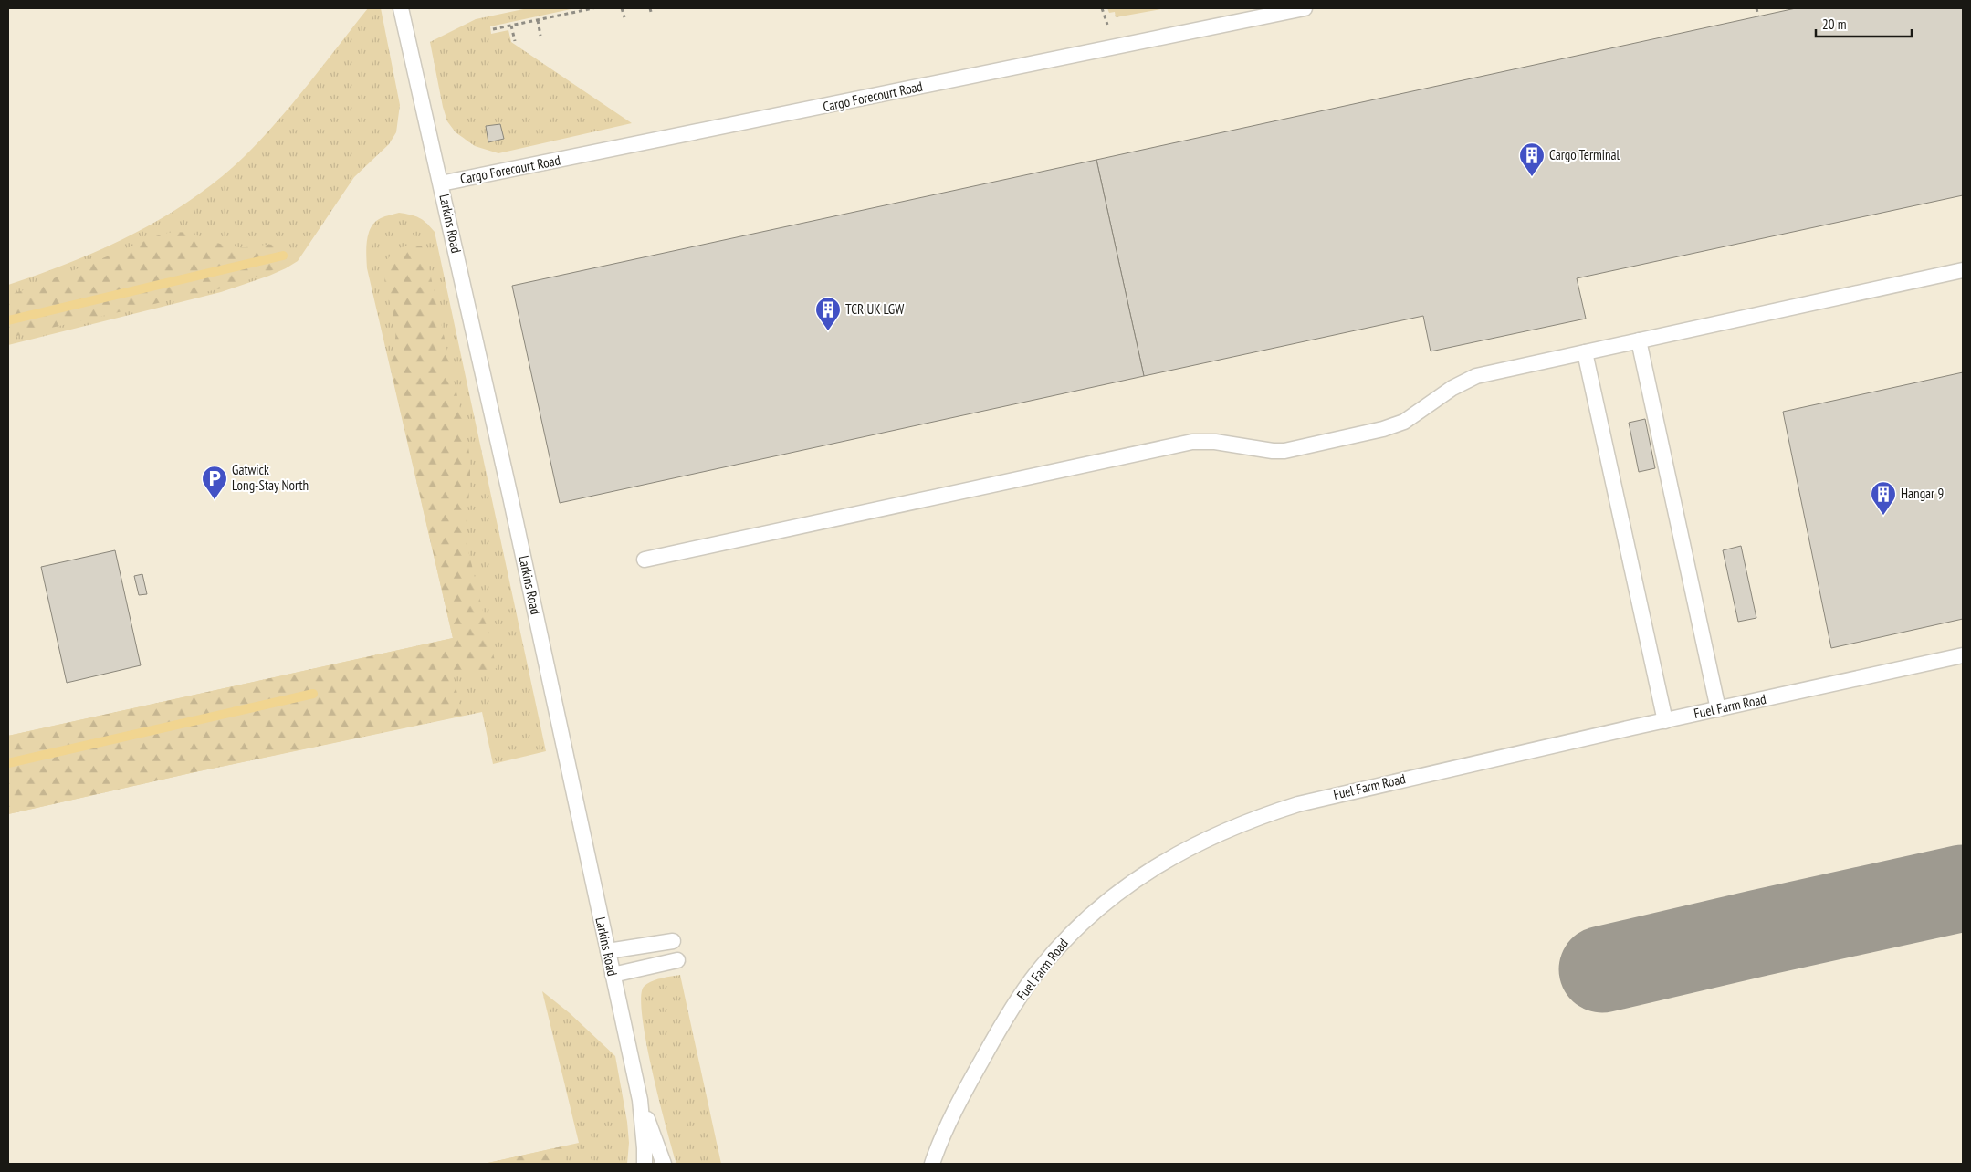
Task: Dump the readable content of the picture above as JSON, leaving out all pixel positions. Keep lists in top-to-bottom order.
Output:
{
  "streets": {
    "lane": ["Cargo Forecourt Road", "Larkins Road", "Fuel Farm Road"]
  },
  "crossings": [
    ["Cargo Forecourt Road", "Larkins Road"]
  ],
  "places": {
    "building": ["Cargo Terminal", "TCR UK LGW", "Hangar 9"],
    "parking": ["Gatwick Long-Stay North"]
  },
  "scale_bar": "20 m"
}
